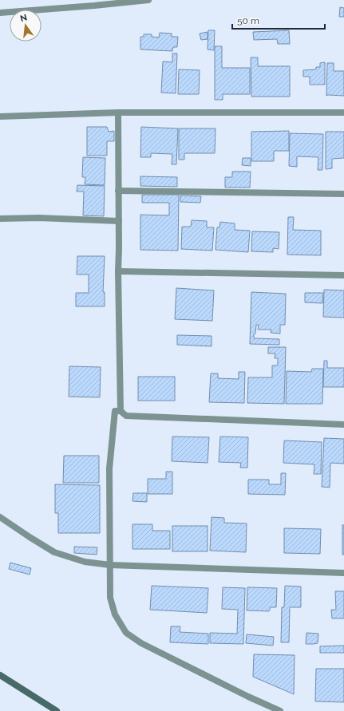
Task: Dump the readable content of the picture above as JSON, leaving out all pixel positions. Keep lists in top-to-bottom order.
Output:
{
  "scale_bar": "50 m",
  "north": "top"
}
